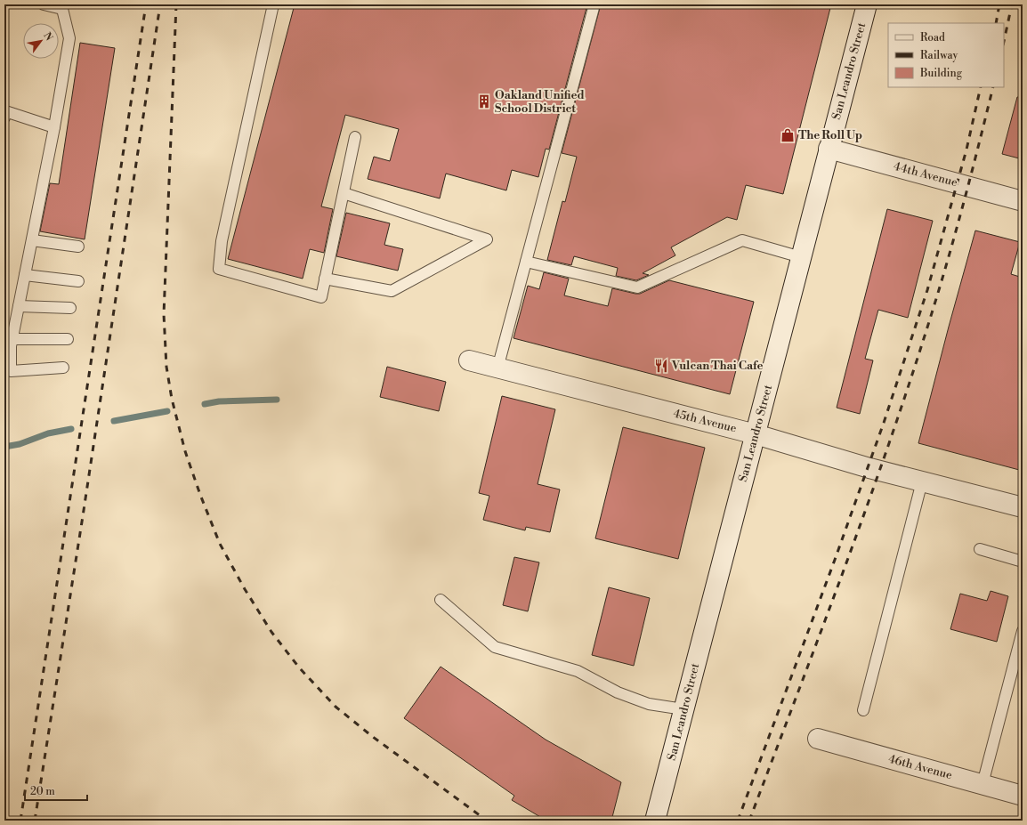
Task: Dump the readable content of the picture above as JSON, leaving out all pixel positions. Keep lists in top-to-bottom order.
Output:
{
  "streets": {
    "street": [
      "San Leandro Street",
      "44th Avenue",
      "45th Avenue",
      "46th Avenue"
    ]
  },
  "crossings": [
    ["San Leandro Street", "44th Avenue"],
    ["San Leandro Street", "45th Avenue"]
  ],
  "places": {
    "building": ["Oakland Unified School District"],
    "shop": ["The Roll Up"],
    "restaurant": ["Vulcan Thai Cafe"]
  },
  "legend": ["Road", "Railway", "Building"],
  "scale_bar": "20 m",
  "north": "top right"
}
